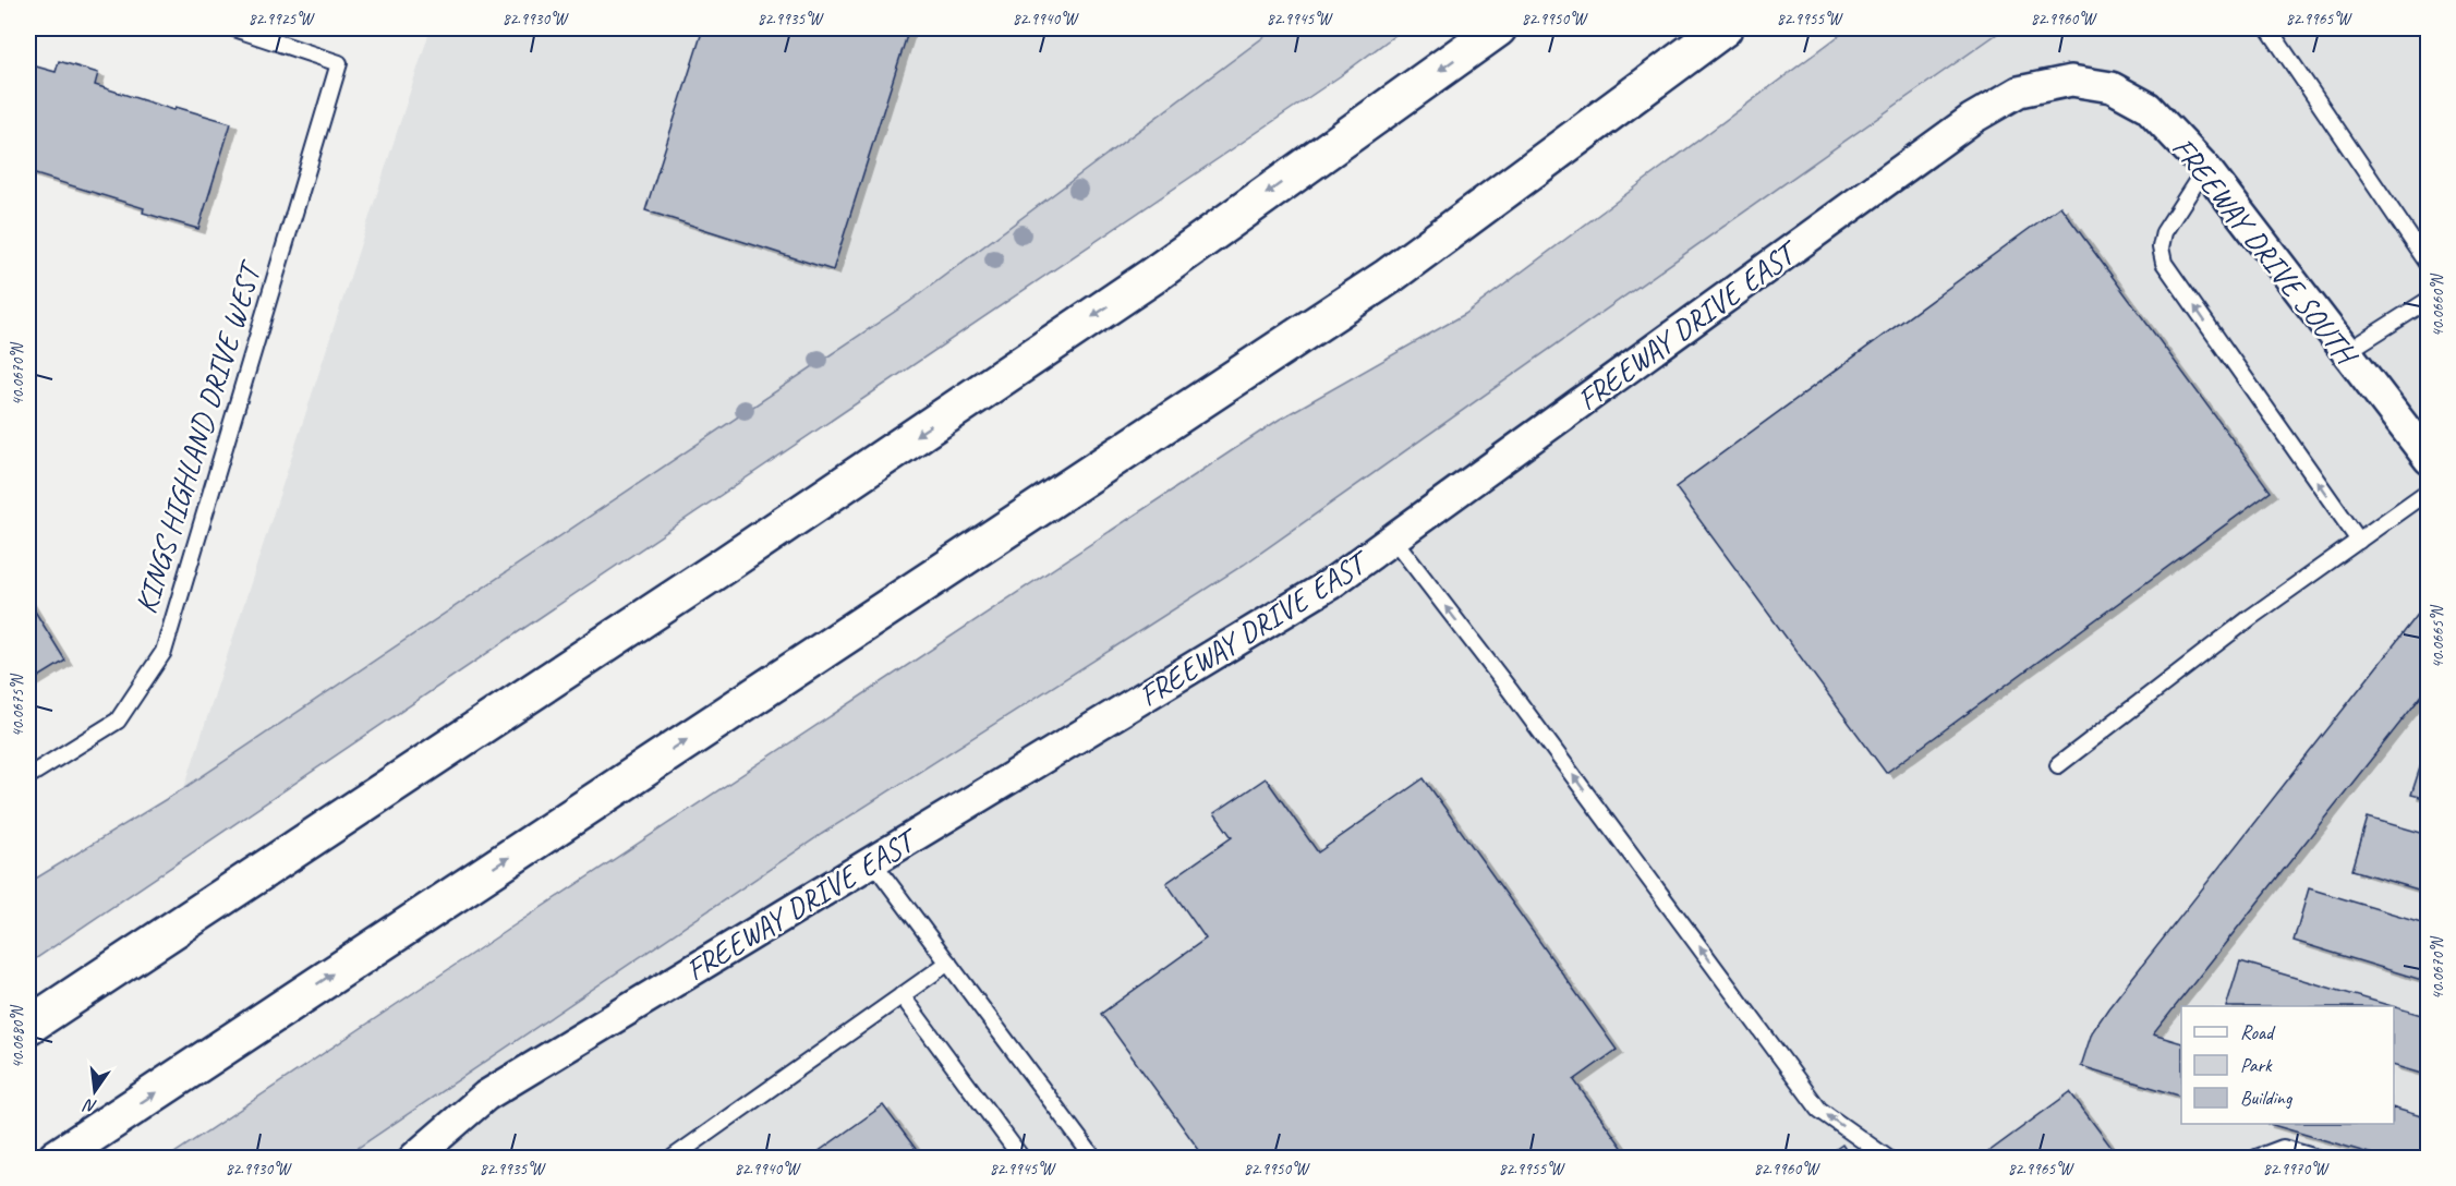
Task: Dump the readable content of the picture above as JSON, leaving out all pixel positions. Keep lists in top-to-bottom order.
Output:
{
  "streets": {
    "street": ["FREEWAY DRIVE SOUTH", "FREEWAY DRIVE EAST"],
    "lane": ["KINGS HIGHLAND DRIVE WEST"]
  },
  "crossings": [
    ["FREEWAY DRIVE SOUTH", "FREEWAY DRIVE EAST"]
  ],
  "legend": ["Road", "Park", "Building"],
  "north": "bottom",
  "coordinates": [
    "82.9925°W",
    "82.9930°W",
    "82.9935°W",
    "82.9940°W",
    "82.9945°W",
    "82.9950°W",
    "82.9955°W",
    "82.9960°W",
    "82.9965°W",
    "40.0660°N",
    "40.0670°N",
    "40.0665°N",
    "40.0675°N",
    "40.0680°N",
    "82.9970°W"
  ]
}
